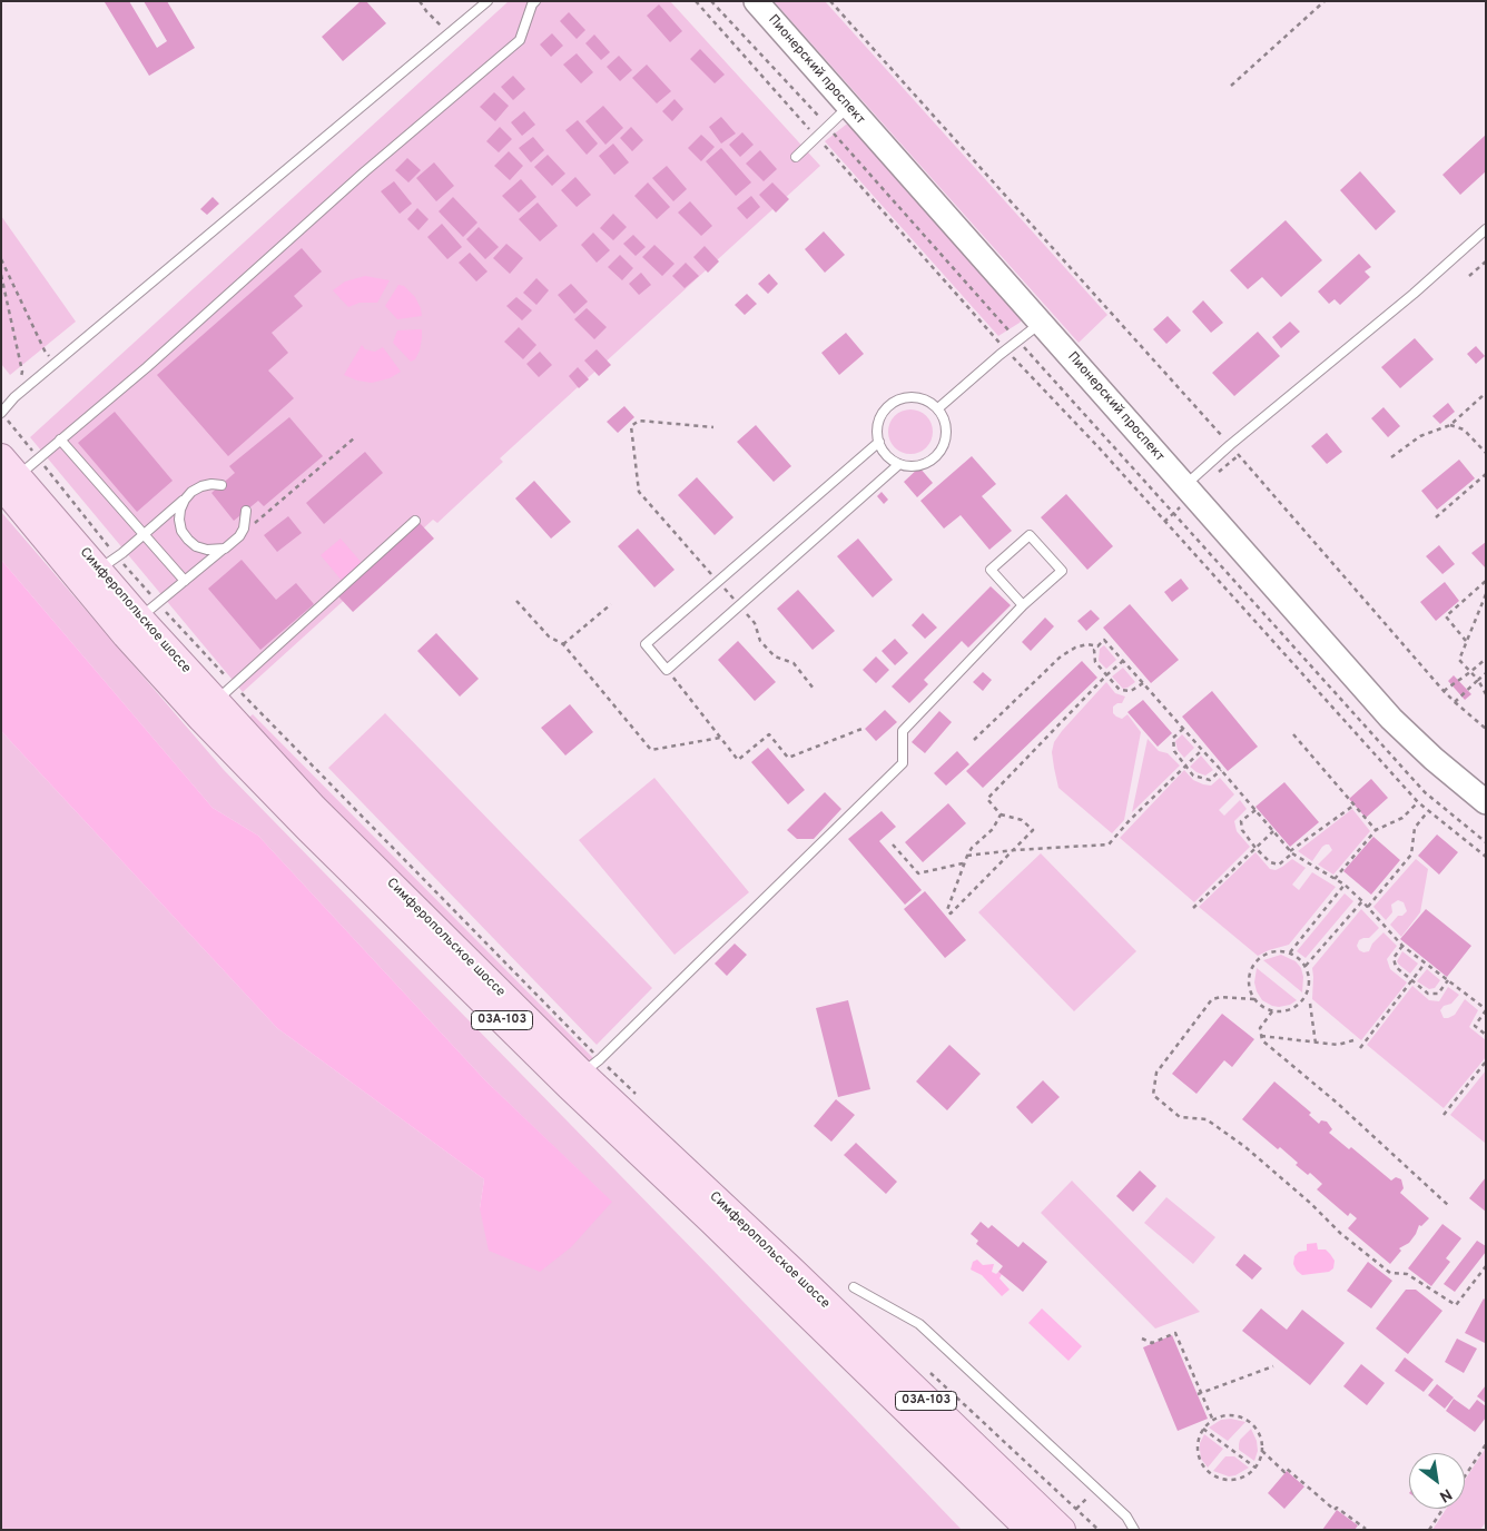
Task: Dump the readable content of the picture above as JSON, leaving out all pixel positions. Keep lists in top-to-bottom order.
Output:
{
  "streets": {
    "main road": ["Симферопольское шоссе", "03А-103"],
    "street": ["Пионерский проспект"]
  },
  "north": "bottom right"
}
